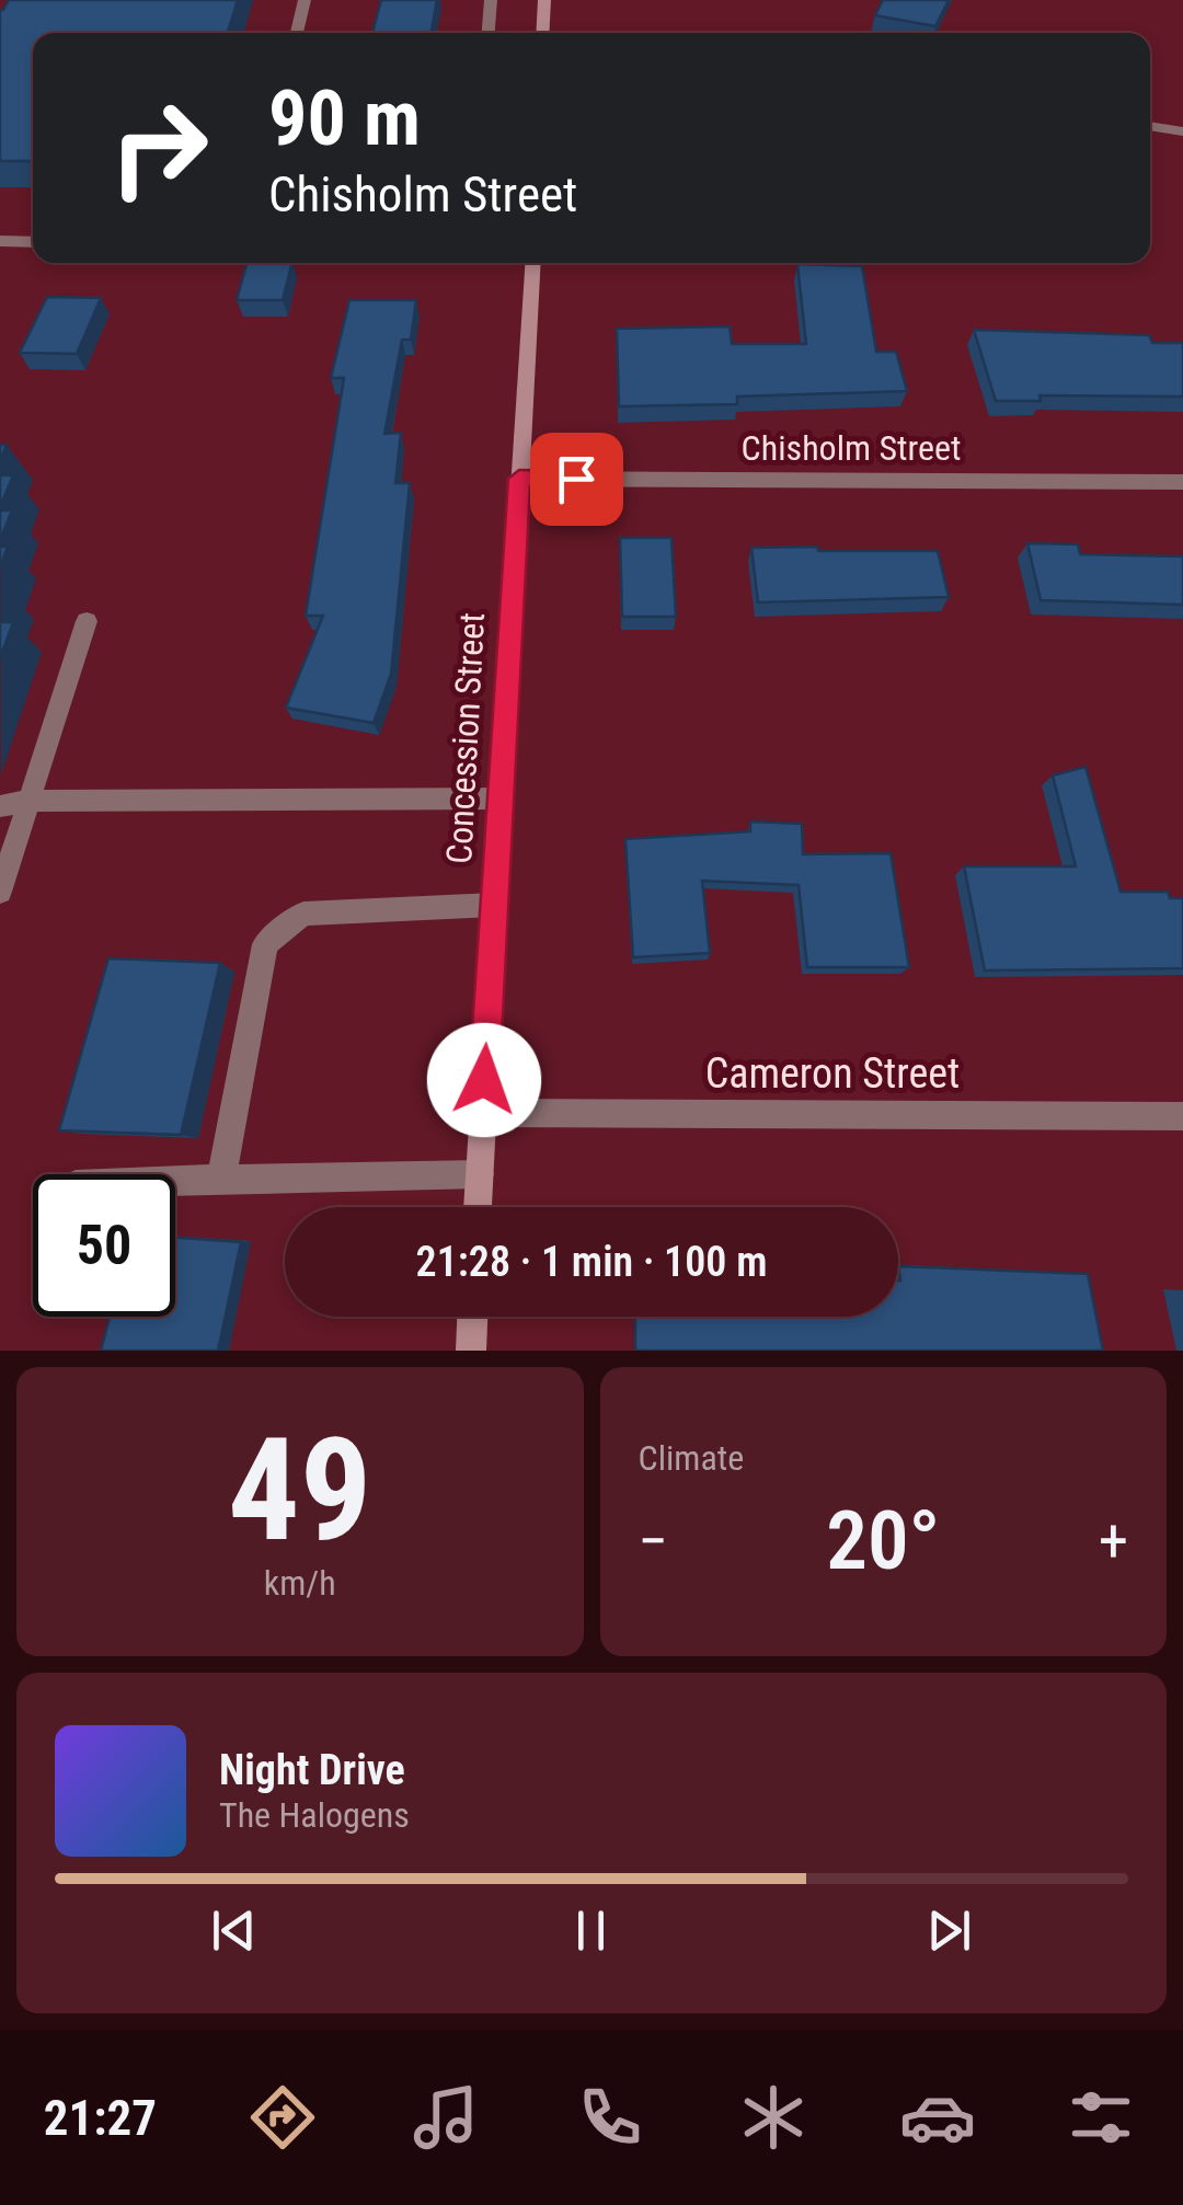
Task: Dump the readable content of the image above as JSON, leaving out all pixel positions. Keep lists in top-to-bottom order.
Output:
{
  "streets": {
    "main road": ["Concession Street"],
    "street": ["Chisholm Street", "Cameron Street"]
  },
  "crossings": [
    ["Chisholm Street", "Concession Street"],
    ["Concession Street", "Cameron Street"]
  ],
  "page": {
    "turn": ["90 m", "Chisholm Street"],
    "limit": "50",
    "trip": "21:28 · 1 min · 100 m",
    "tile": [
      ["49", "km/h"],
      "Climate"
    ],
    "heat": ["−", "20°", "+"],
    "song": ["Night Drive", "The Halogens"],
    "tabs": "21:27"
  }
}
